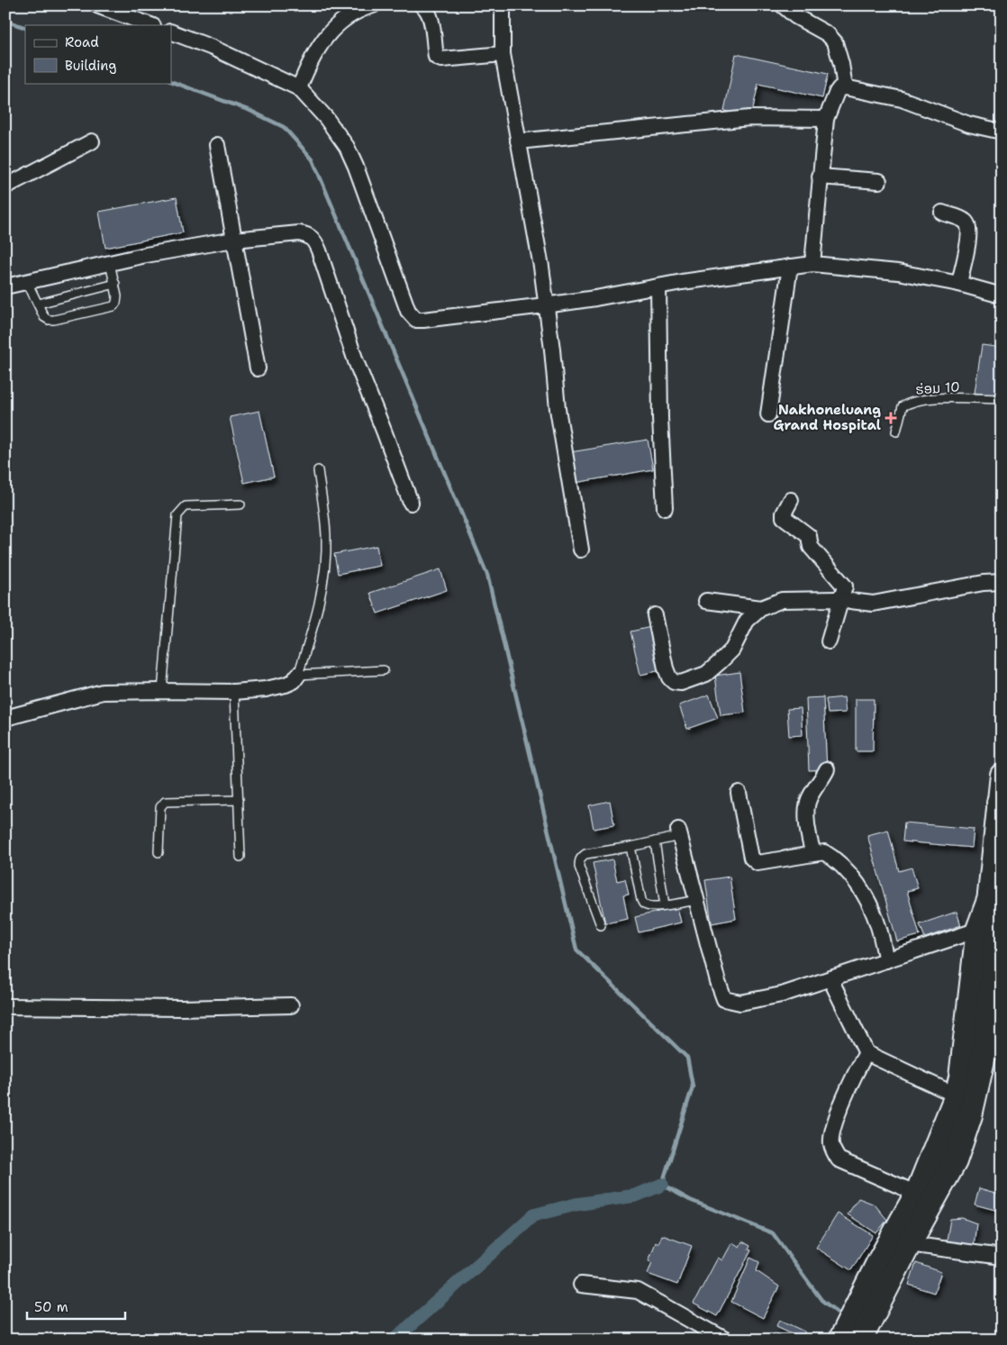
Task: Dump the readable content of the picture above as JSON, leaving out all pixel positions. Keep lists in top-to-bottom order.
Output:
{
  "streets": {
    "lane": ["ຮ່ອມ 10"]
  },
  "places": {
    "health": ["Nakhoneluang Grand Hospital"]
  },
  "legend": ["Road", "Building"],
  "scale_bar": "50 m"
}
